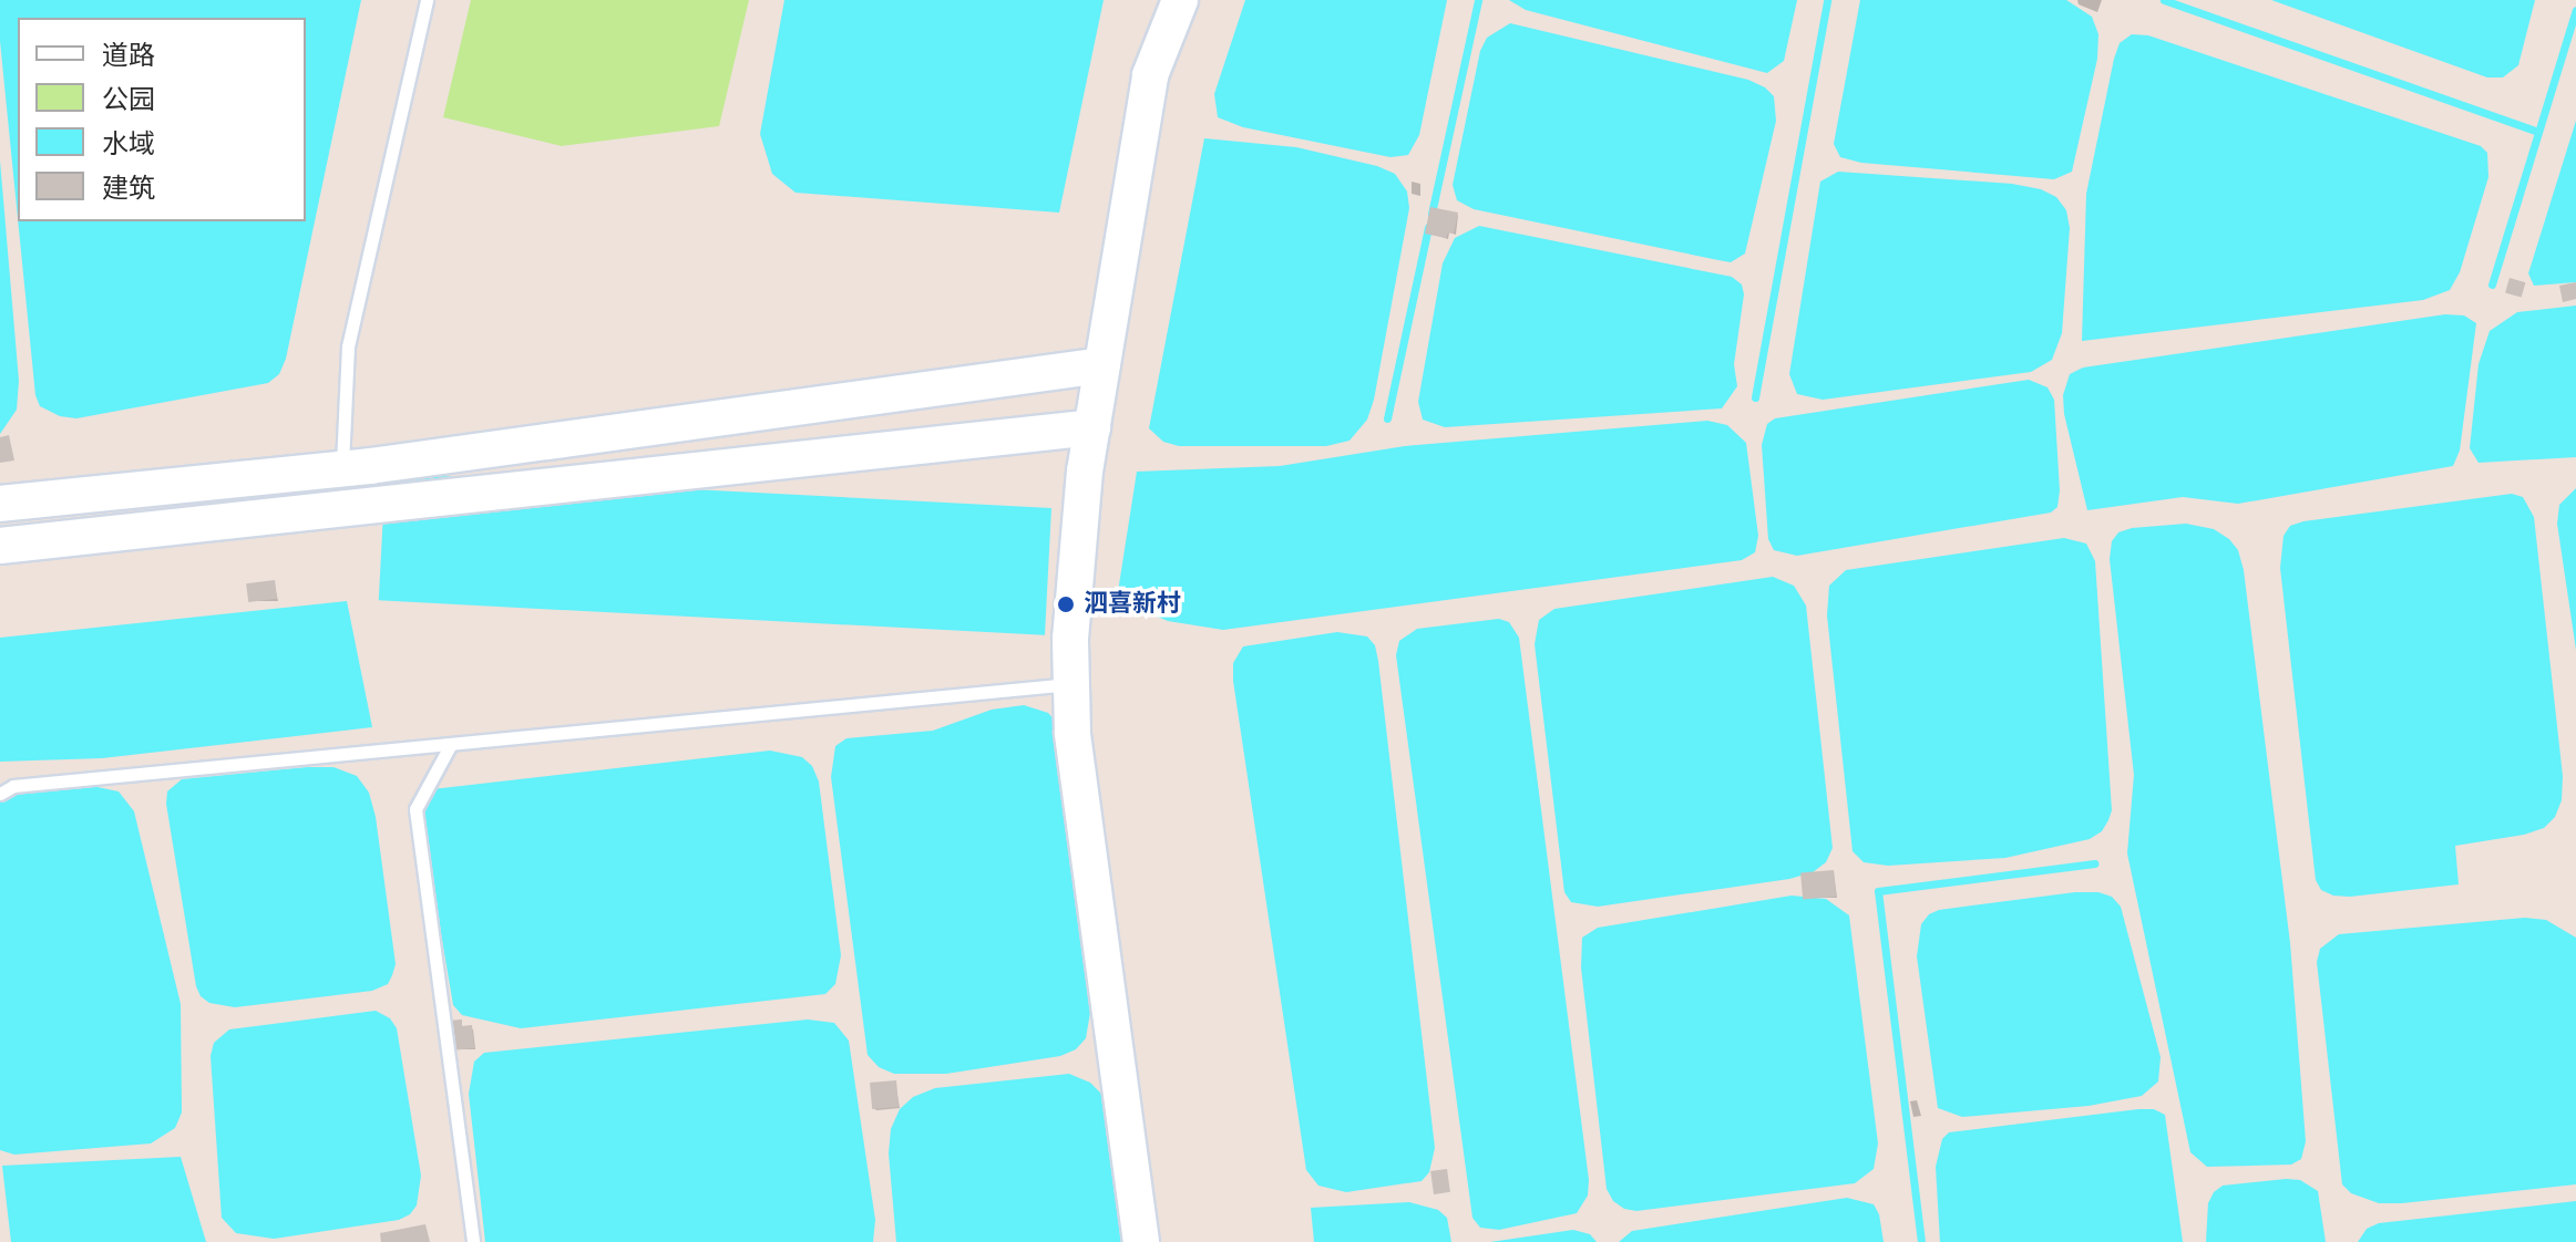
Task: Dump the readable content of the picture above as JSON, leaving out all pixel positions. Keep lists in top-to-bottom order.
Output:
{
  "places": ["泗喜新村"],
  "legend": [
    "道路",
    "公园",
    "水域",
    "建筑"
  ]
}
